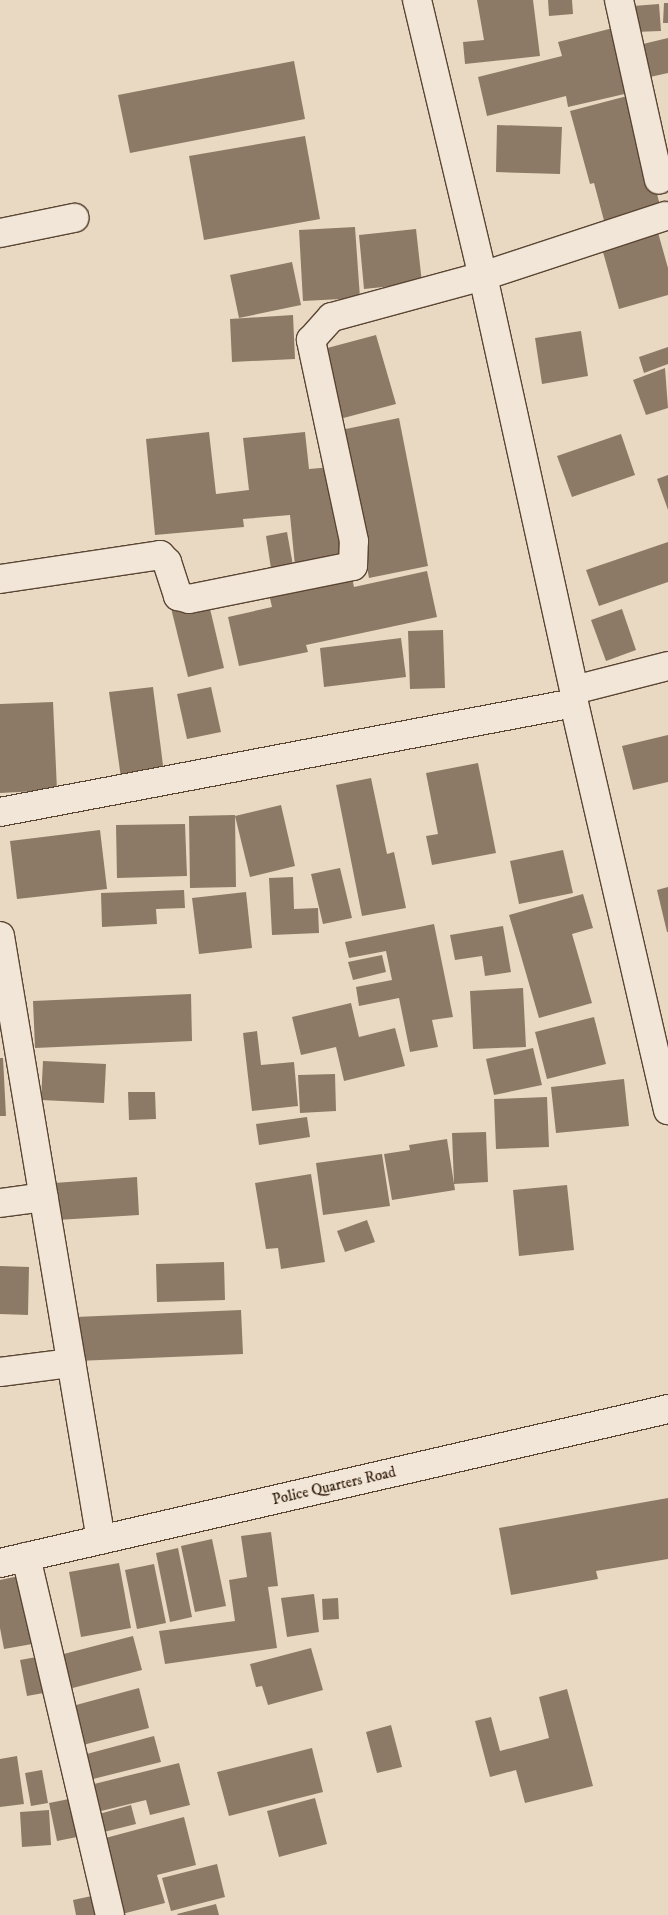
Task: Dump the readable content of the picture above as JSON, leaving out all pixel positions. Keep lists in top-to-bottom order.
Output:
{
  "streets": {
    "street": ["Police Quarters Road"]
  }
}
